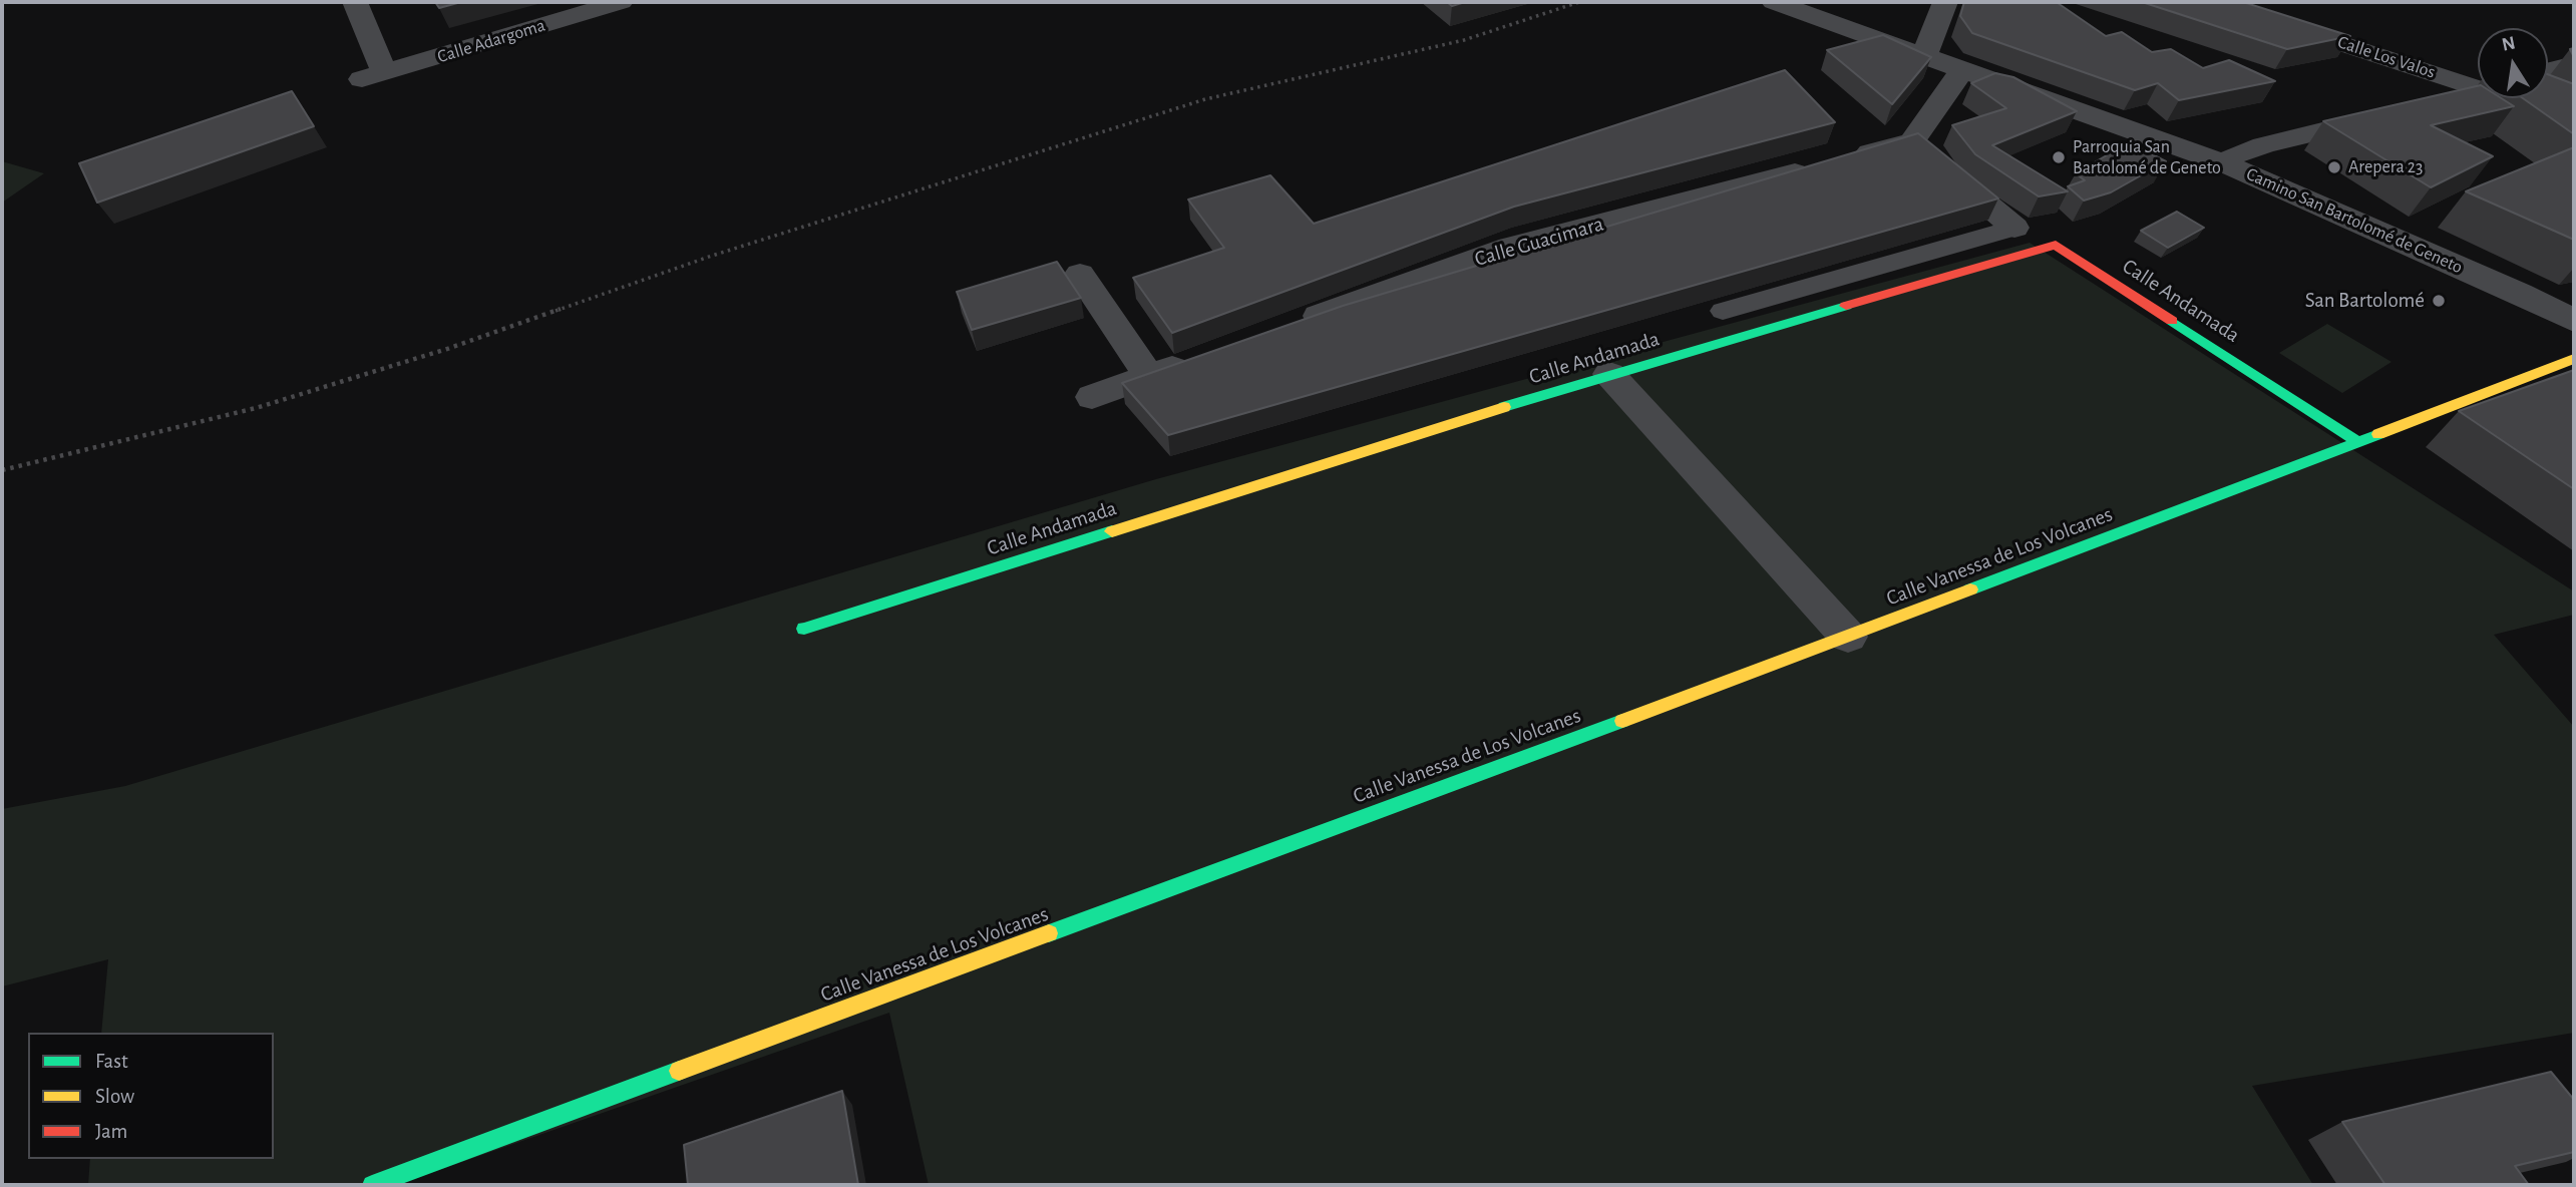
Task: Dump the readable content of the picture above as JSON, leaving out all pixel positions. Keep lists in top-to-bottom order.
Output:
{
  "streets": {
    "street": [
      "Calle Adargoma",
      "Calle Los Valos",
      "Camino San Bartolomé de Geneto",
      "Calle Guacimara",
      "Calle Andamada",
      "Calle Vanessa de Los Volcanes"
    ]
  },
  "crossings": [
    ["Calle Andamada", "Calle Vanessa de Los Volcanes"]
  ],
  "places": ["Parroquia San Bartolomé de Geneto", "Arepera 23", "San Bartolomé"],
  "legend": ["Fast", "Slow", "Jam"],
  "north": "top"
}
